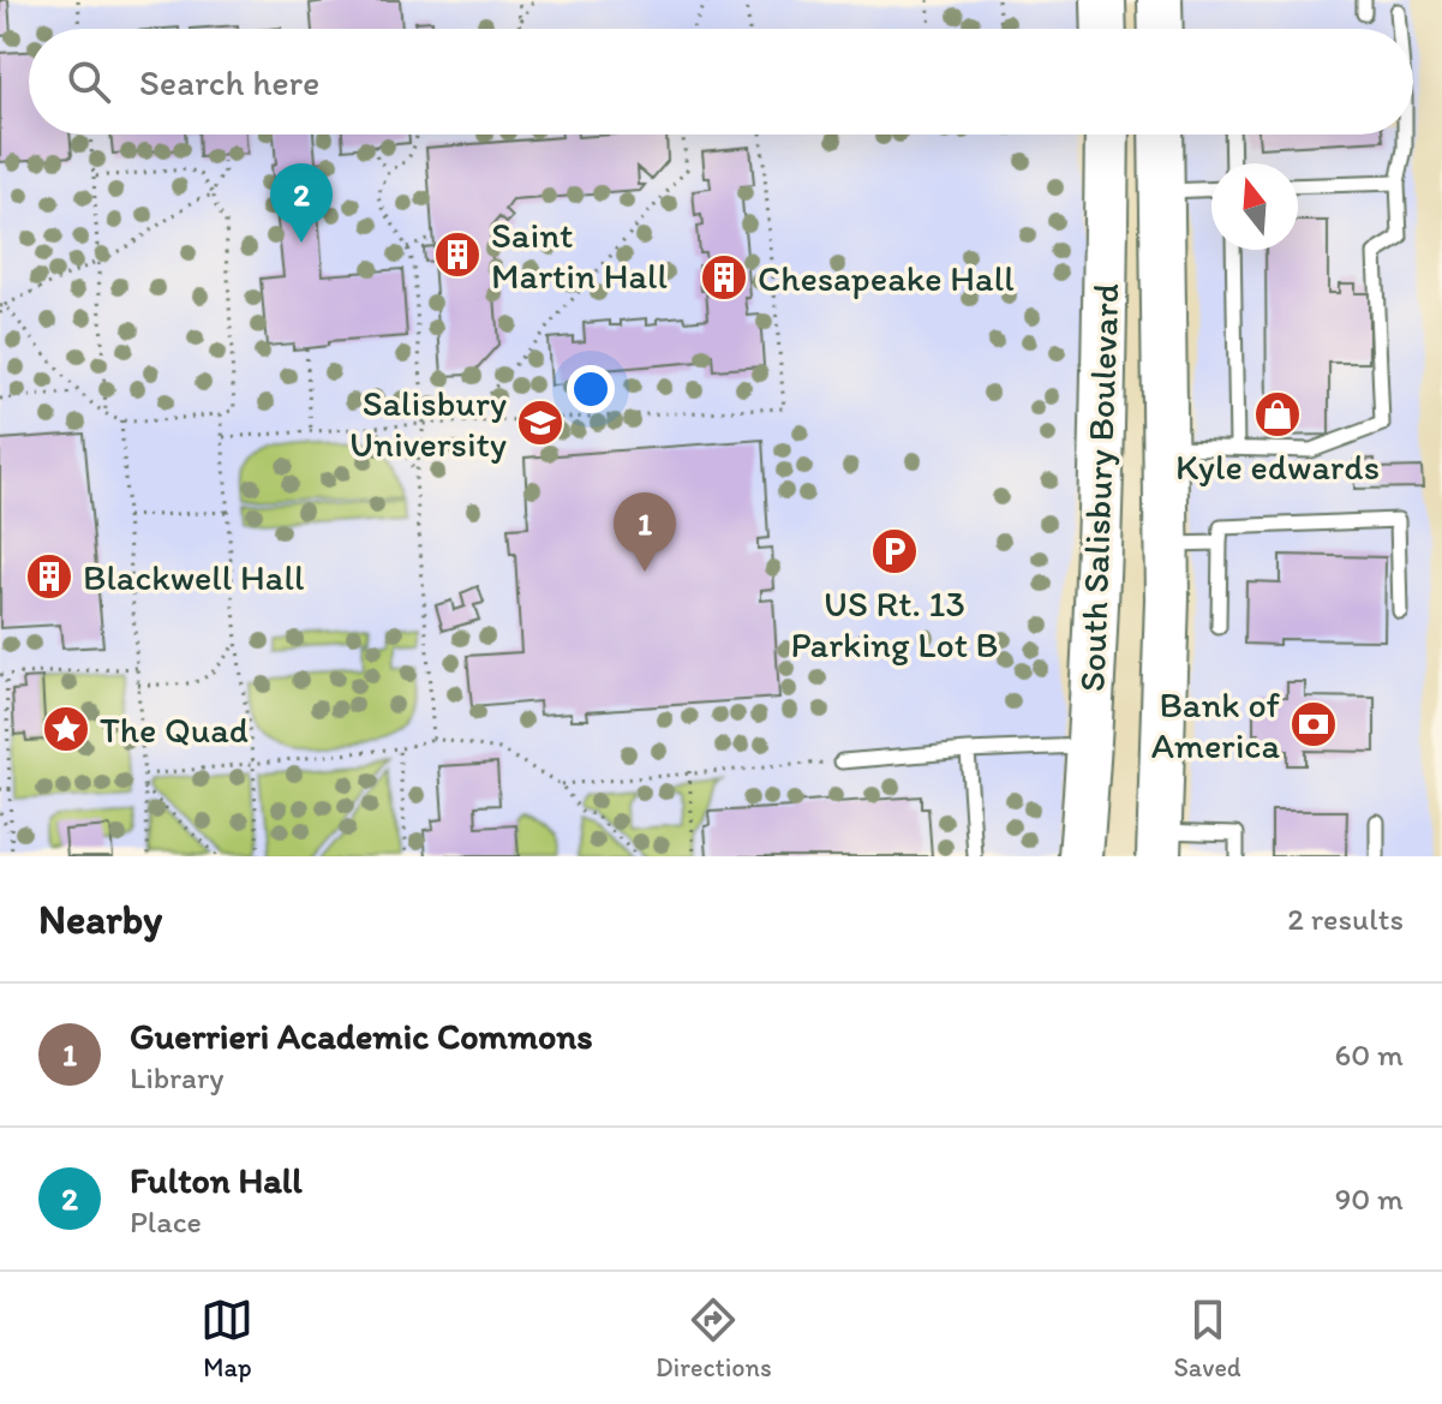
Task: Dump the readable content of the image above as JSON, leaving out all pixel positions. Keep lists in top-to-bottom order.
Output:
{
  "streets": {
    "main road": ["South Salisbury Boulevard"]
  },
  "places": {
    "building": ["Saint Martin Hall", "Chesapeake Hall", "Blackwell Hall"],
    "shop": ["Kyle edwards"],
    "school or university": ["Salisbury University"],
    "parking": ["US Rt. 13 Parking Lot B"],
    "bank": ["Bank of America"],
    "place": ["The Quad"]
  },
  "north": "top",
  "page": {
    "search": "Search here",
    "pins": ["2", "1"],
    "heading": ["Nearby", "2 results"],
    "list": [
      {
        "mark": "1",
        "name": "Guerrieri Academic Commons",
        "note": "Library",
        "value": "60 m"
      },
      {
        "mark": "2",
        "name": "Fulton Hall",
        "note": "Place",
        "value": "90 m"
      }
    ],
    "nav": ["Map", "Directions", "Saved"]
  }
}
